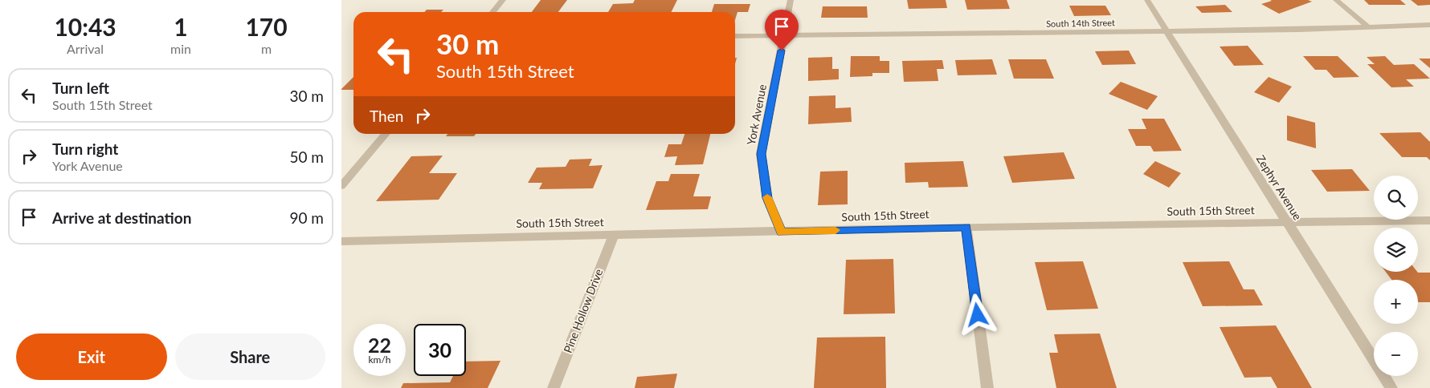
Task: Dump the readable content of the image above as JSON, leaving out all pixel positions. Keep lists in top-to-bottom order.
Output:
{
  "streets": {
    "street": [
      "South 14th Street",
      "York Avenue",
      "Zephyr Avenue",
      "South 15th Street",
      "Pine Hollow Drive"
    ]
  },
  "crossings": [
    ["South 14th Street", "York Avenue"],
    ["South 14th Street", "Zephyr Avenue"],
    ["York Avenue", "South 15th Street"],
    ["Zephyr Avenue", "South 15th Street"],
    ["South 15th Street", "Pine Hollow Drive"]
  ],
  "page": {
    "eta": [
      "10:43",
      "Arrival",
      "1",
      "min",
      "170",
      "m"
    ],
    "turn": ["30 m", "South 15th Street"],
    "list": [
      {
        "name": "Turn left",
        "note": "South 15th Street",
        "value": "30 m"
      },
      {
        "name": "Turn right",
        "note": "York Avenue",
        "value": "50 m"
      },
      {
        "name": "Arrive at destination",
        "value": "90 m"
      }
    ],
    "then": "Then",
    "map_buttons": ["+", "−"],
    "speed": "22 km/h",
    "limit": "30",
    "buttons": ["Exit", "Share"]
  }
}
